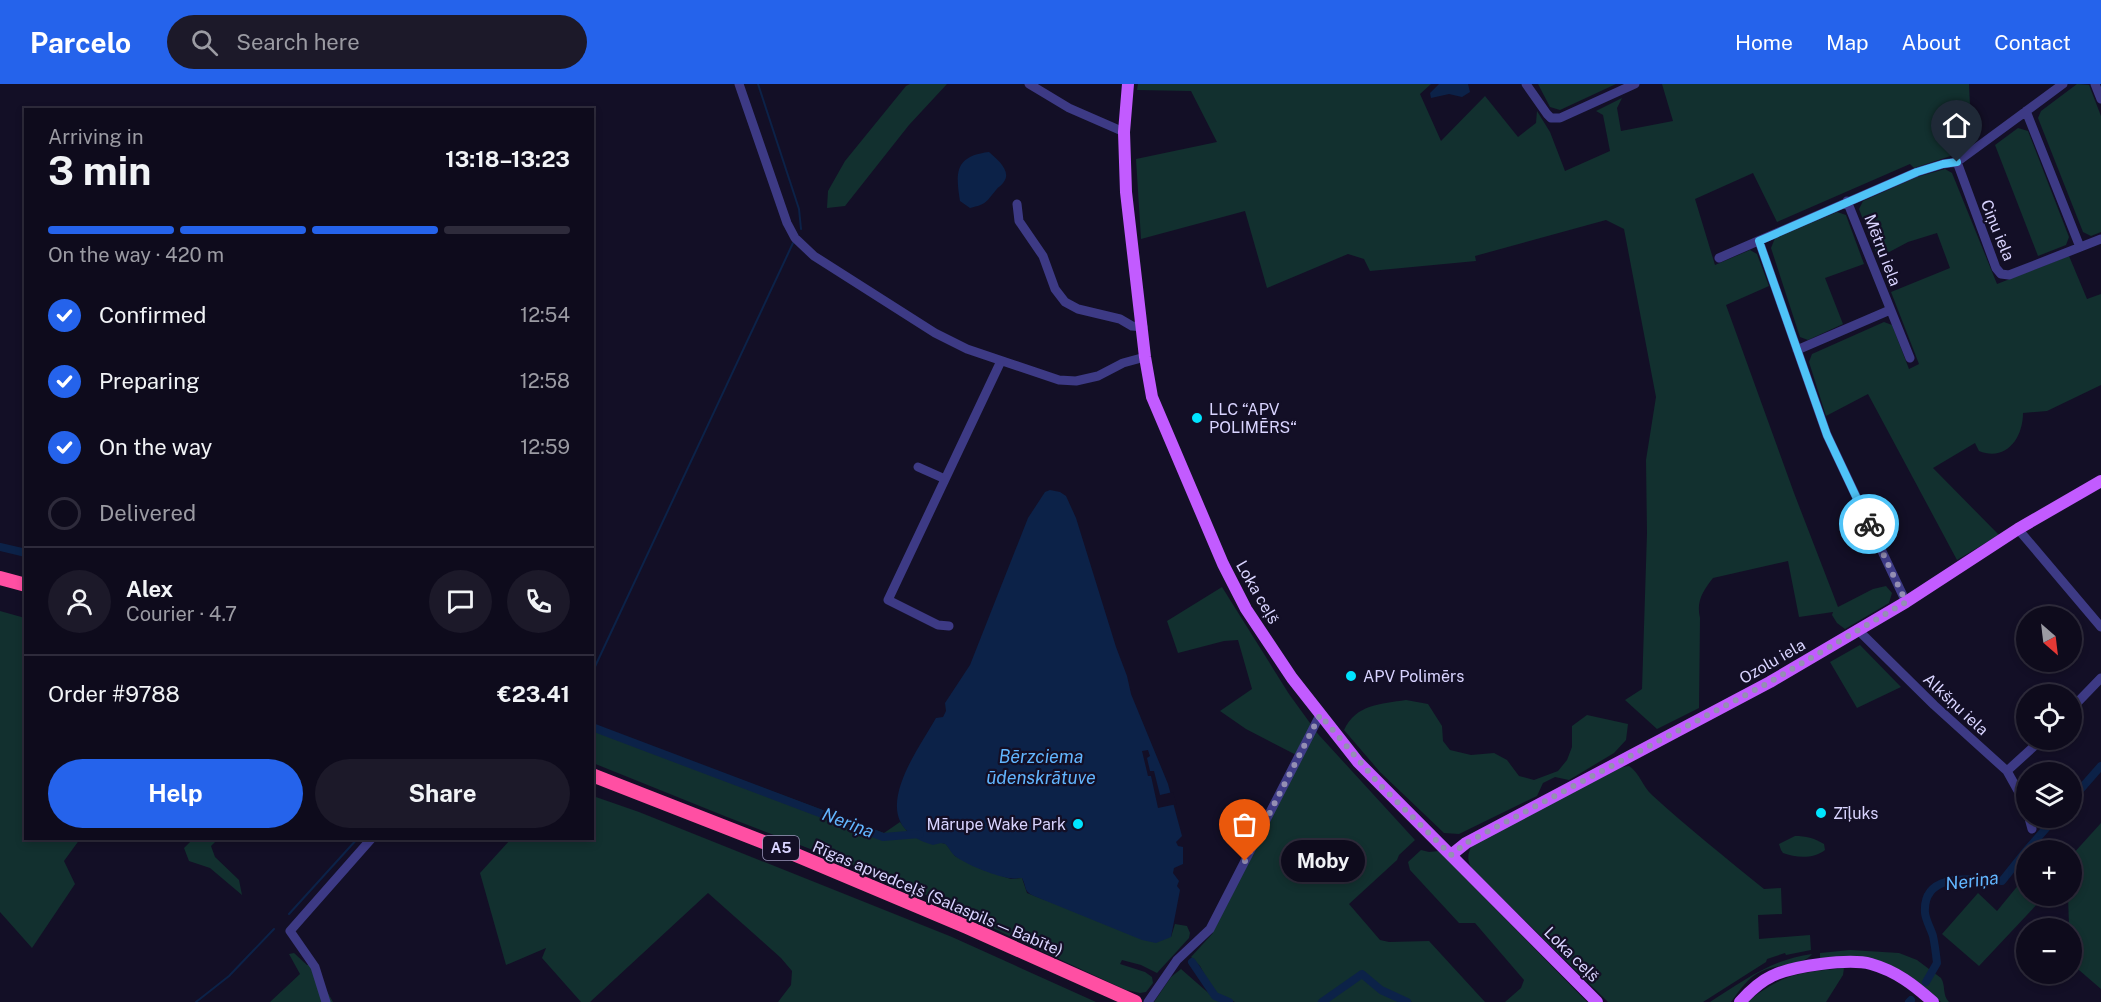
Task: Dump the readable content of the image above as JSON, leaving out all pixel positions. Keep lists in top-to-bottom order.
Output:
{
  "streets": {
    "highway": ["A5", "Rīgas apvedceļš (Salaspils — Babīte)"],
    "main road": ["Loka ceļš", "Ozolu iela"],
    "street": ["Ciņu iela", "Mētru iela", "Alkšņu iela"]
  },
  "crossings": [
    ["Loka ceļš", "Ozolu iela"],
    ["Ozolu iela", "Alkšņu iela"]
  ],
  "water": ["Bērzciema ūdenskrātuve", "Neriņa"],
  "places": [
    "LLC “APV POLIMĒRS“",
    "APV Polimērs",
    "Zīļuks",
    "Mārupe Wake Park",
    "Moby"
  ],
  "north": "bottom right",
  "page": {
    "header": "Parcelo",
    "search": "Search here",
    "nav": [
      "Home",
      "Map",
      "About",
      "Contact"
    ],
    "heading": ["3 min", "Arriving in", "13:18–13:23"],
    "panel": [
      "Alex",
      "Courier · 4.7",
      "Order #9788",
      "€23.41"
    ],
    "bar": "On the way · 420 m",
    "list": [
      ["Confirmed", "12:54"],
      ["Preparing", "12:58"],
      ["On the way", "12:59"],
      "Delivered"
    ],
    "map_buttons": ["+", "−"],
    "buttons": ["Help", "Share"],
    "bubble": "Moby"
  }
}
